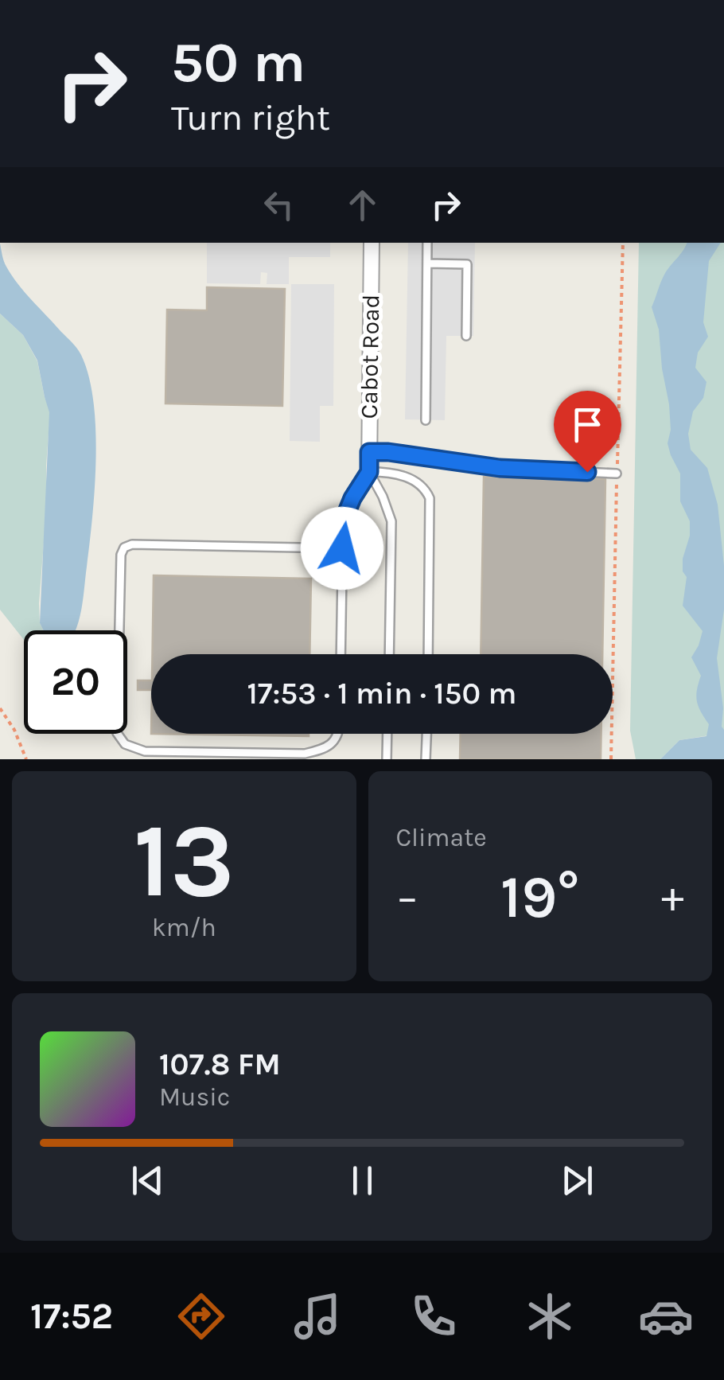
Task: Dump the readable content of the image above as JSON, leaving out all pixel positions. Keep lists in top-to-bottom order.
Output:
{
  "streets": {
    "street": ["Cabot Road"]
  },
  "page": {
    "turn": ["50 m", "Turn right"],
    "limit": "20",
    "trip": "17:53 · 1 min · 150 m",
    "tile": [
      ["13", "km/h"],
      "Climate"
    ],
    "heat": ["−", "19°", "+"],
    "song": ["107.8 FM", "Music"],
    "tabs": "17:52"
  }
}
